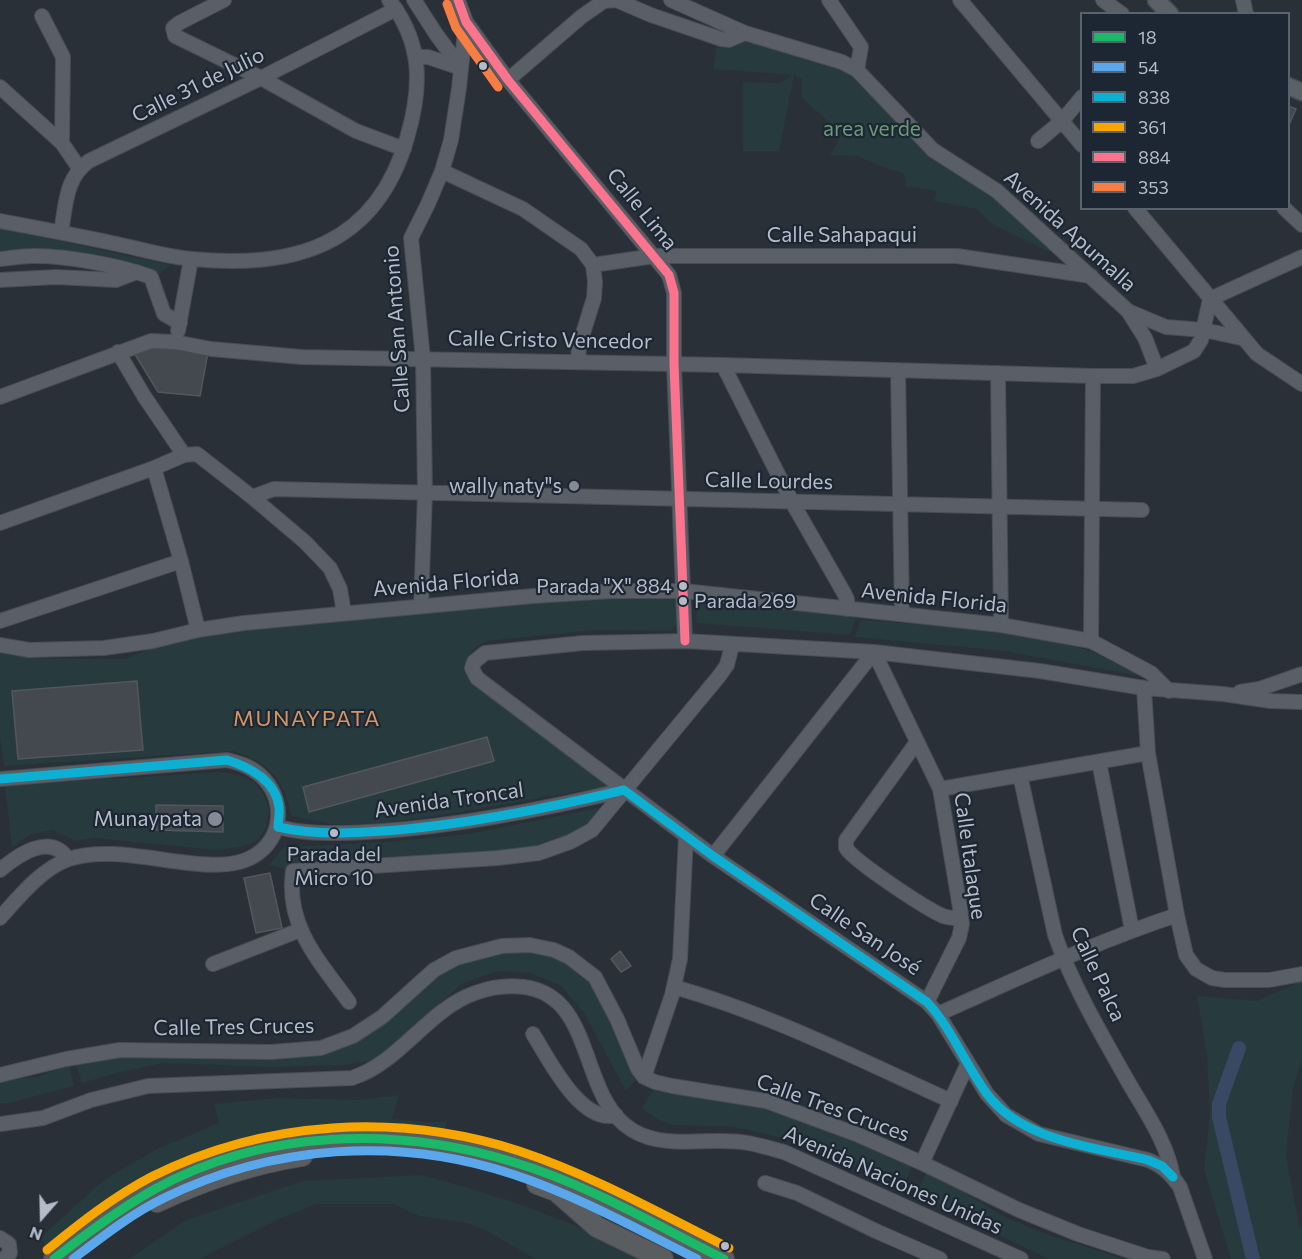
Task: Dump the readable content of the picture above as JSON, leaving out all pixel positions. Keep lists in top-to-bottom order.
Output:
{
  "streets": {
    "street": [
      "Calle 31 de Julio",
      "Calle Lima",
      "Avenida Apumalla",
      "Calle Sahapaqui",
      "Calle San Antonio",
      "Calle Cristo Vencedor",
      "Calle Lourdes",
      "Avenida Florida",
      "Avenida Troncal",
      "Calle Italaque",
      "Calle San José",
      "Calle Palca",
      "Calle Tres Cruces",
      "Avenida Naciones Unidas"
    ]
  },
  "crossings": [
    ["Calle Lima", "Calle Sahapaqui"],
    ["Calle Lima", "Calle San Antonio"],
    ["Calle Lima", "Calle Cristo Vencedor"],
    ["Calle Lima", "Calle Lourdes"],
    ["Calle Lima", "Avenida Florida"],
    ["Calle Lima", "Calle San José"],
    ["Avenida Apumalla", "Calle Sahapaqui"],
    ["Avenida Apumalla", "Calle Cristo Vencedor"],
    ["Calle San Antonio", "Calle Cristo Vencedor"],
    ["Calle San Antonio", "Calle Lourdes"],
    ["Calle San Antonio", "Avenida Florida"],
    ["Avenida Troncal", "Calle San José"],
    ["Calle Italaque", "Calle San José"],
    ["Calle San José", "Calle Palca"]
  ],
  "districts": ["MUNAYPATA"],
  "parks": ["area verde"],
  "places": [
    "wally naty\"s",
    "Parada \"X\" 884",
    "Parada 269",
    "Munaypata",
    "Parada del Micro 10"
  ],
  "lines": [
    "transit line 884",
    "transit line 353",
    "transit line 838",
    "transit line 361",
    "transit line 18",
    "transit line 54"
  ],
  "legend": [
    "18",
    "54",
    "838",
    "361",
    "884",
    "353"
  ],
  "north": "bottom"
}
